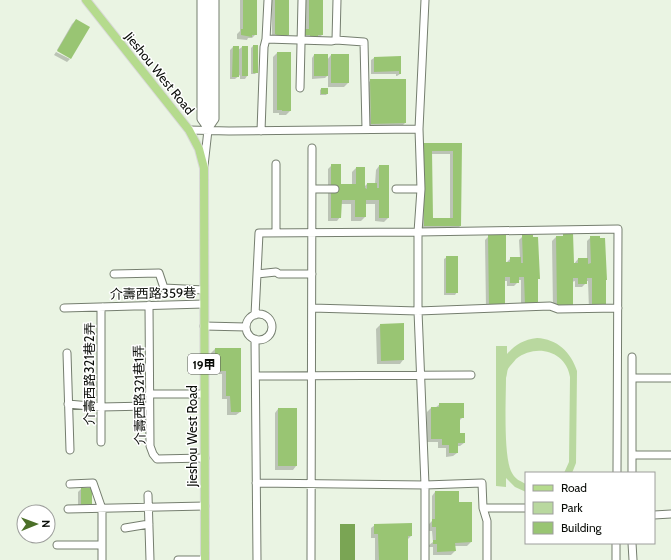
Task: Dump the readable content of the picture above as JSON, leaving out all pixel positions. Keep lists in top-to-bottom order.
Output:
{
  "streets": {
    "main road": ["Jieshou West Road", "19甲"],
    "street": ["介壽西路359巷", "介壽西路321巷2弄", "介壽西路321巷1弄"]
  },
  "crossings": [
    ["Jieshou West Road", "介壽西路359巷"],
    ["Jieshou West Road", "介壽西路321巷1弄"],
    ["介壽西路359巷", "介壽西路321巷2弄"],
    ["介壽西路359巷", "介壽西路321巷1弄"]
  ],
  "legend": ["Road", "Park", "Building"],
  "north": "right"
}
